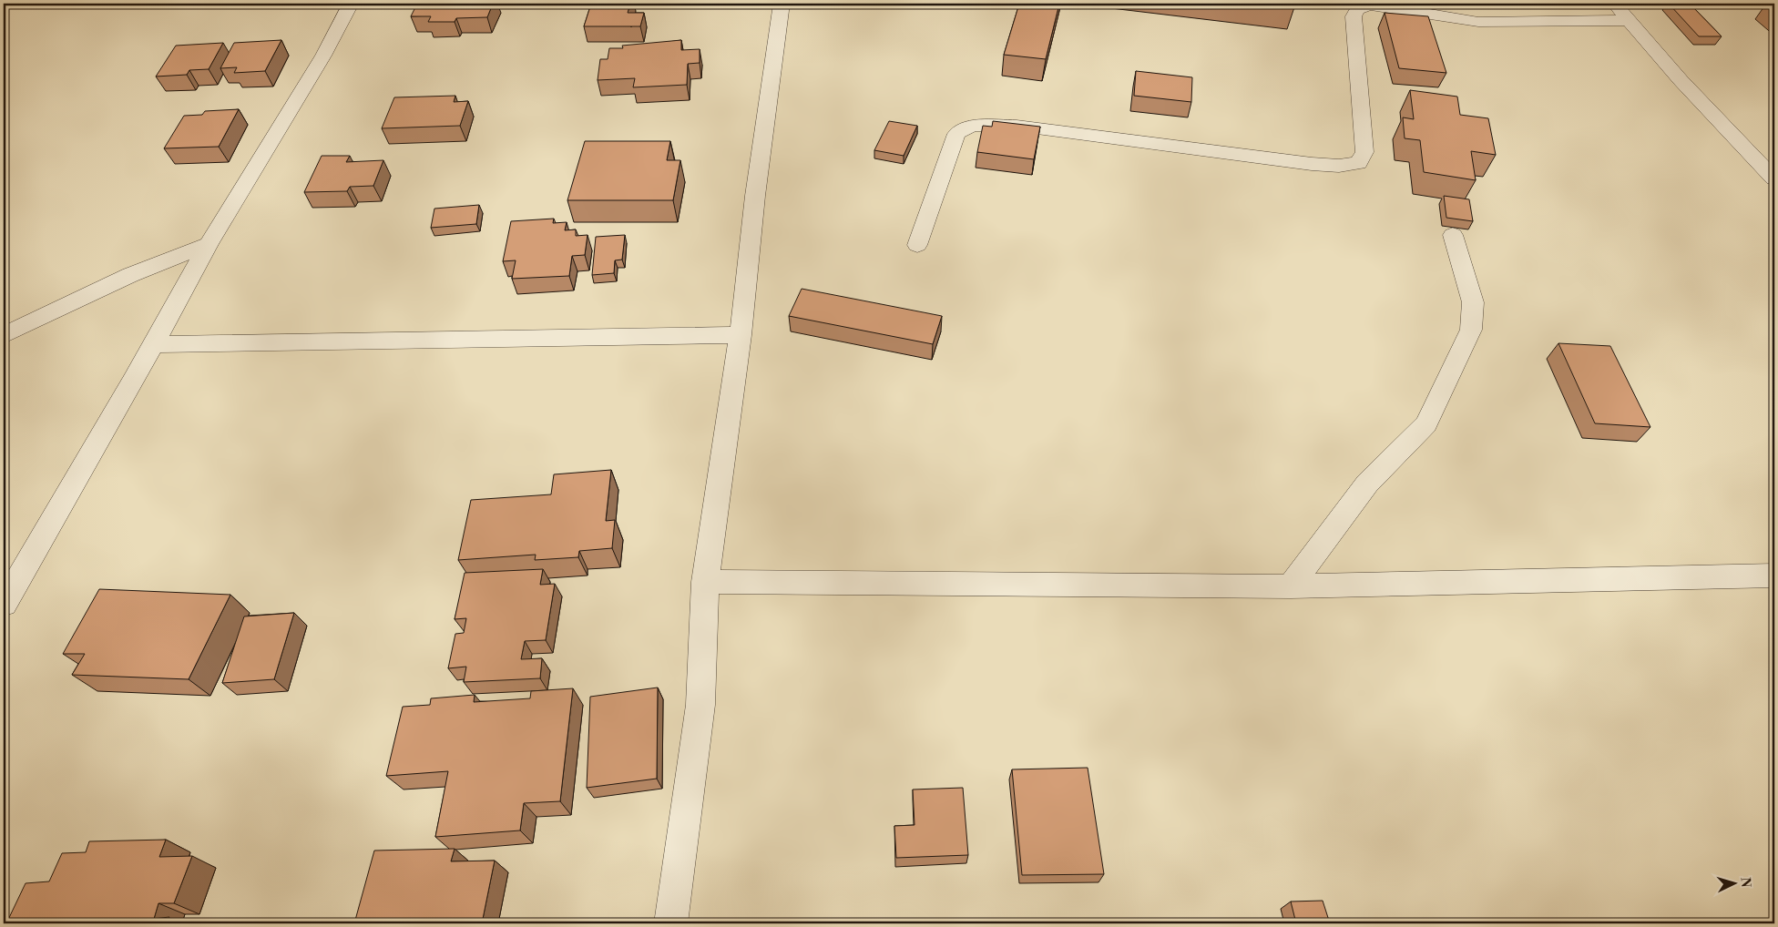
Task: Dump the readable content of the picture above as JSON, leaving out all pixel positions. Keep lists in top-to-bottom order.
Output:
{
  "north": "right"
}
